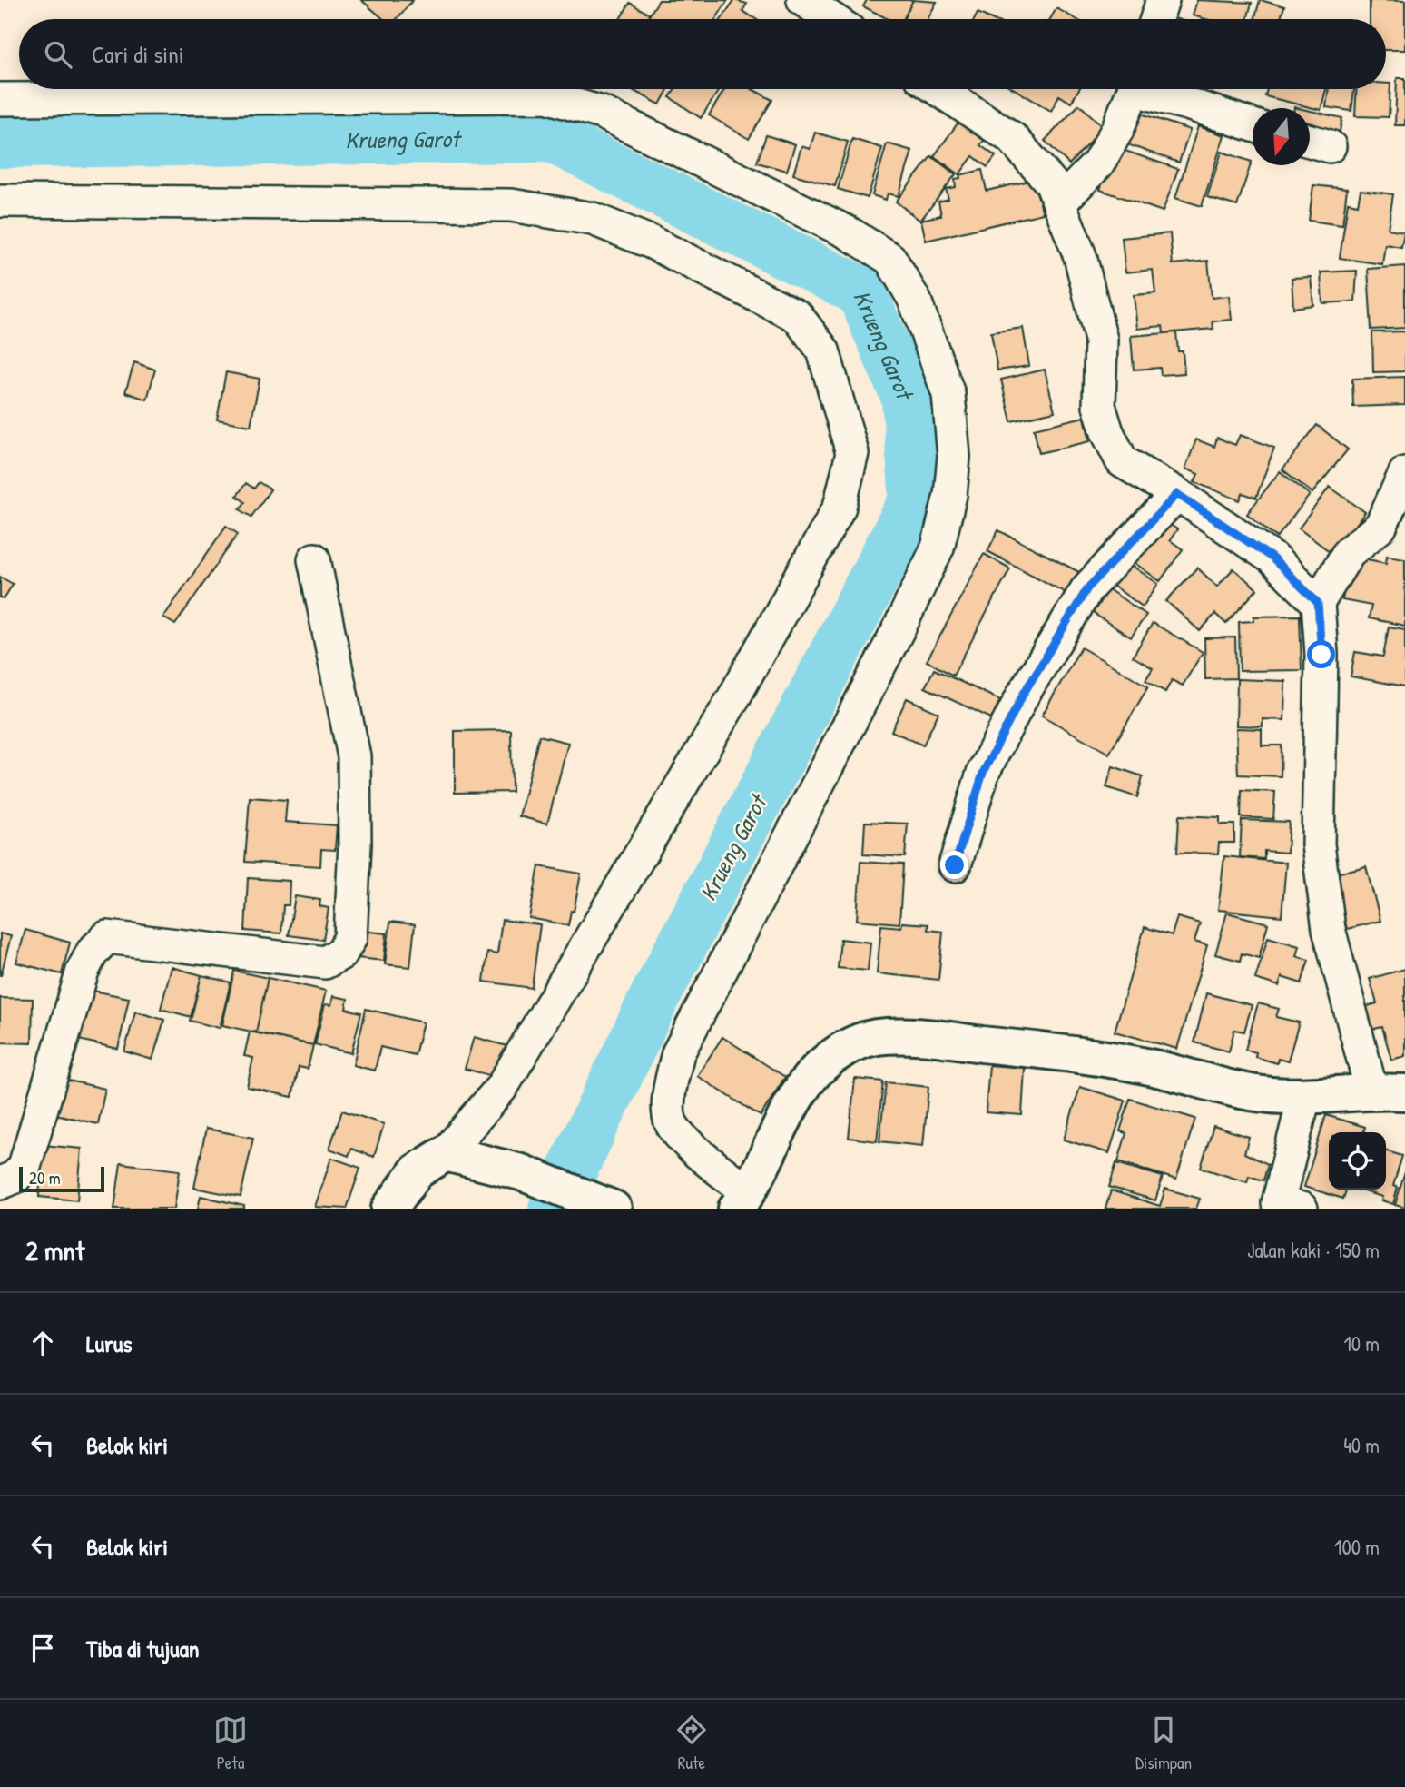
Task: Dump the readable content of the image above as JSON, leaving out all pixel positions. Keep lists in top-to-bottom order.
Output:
{
  "water": ["Krueng Garot"],
  "scale_bar": "20 m",
  "north": "bottom",
  "page": {
    "search": "Cari di sini",
    "scale": "20 m",
    "heading": ["2 mnt", "Jalan kaki · 150 m"],
    "list": [
      ["Lurus", "10 m"],
      ["Belok kiri", "40 m"],
      ["Belok kiri", "100 m"],
      "Tiba di tujuan"
    ],
    "nav": ["Peta", "Rute", "Disimpan"]
  }
}
